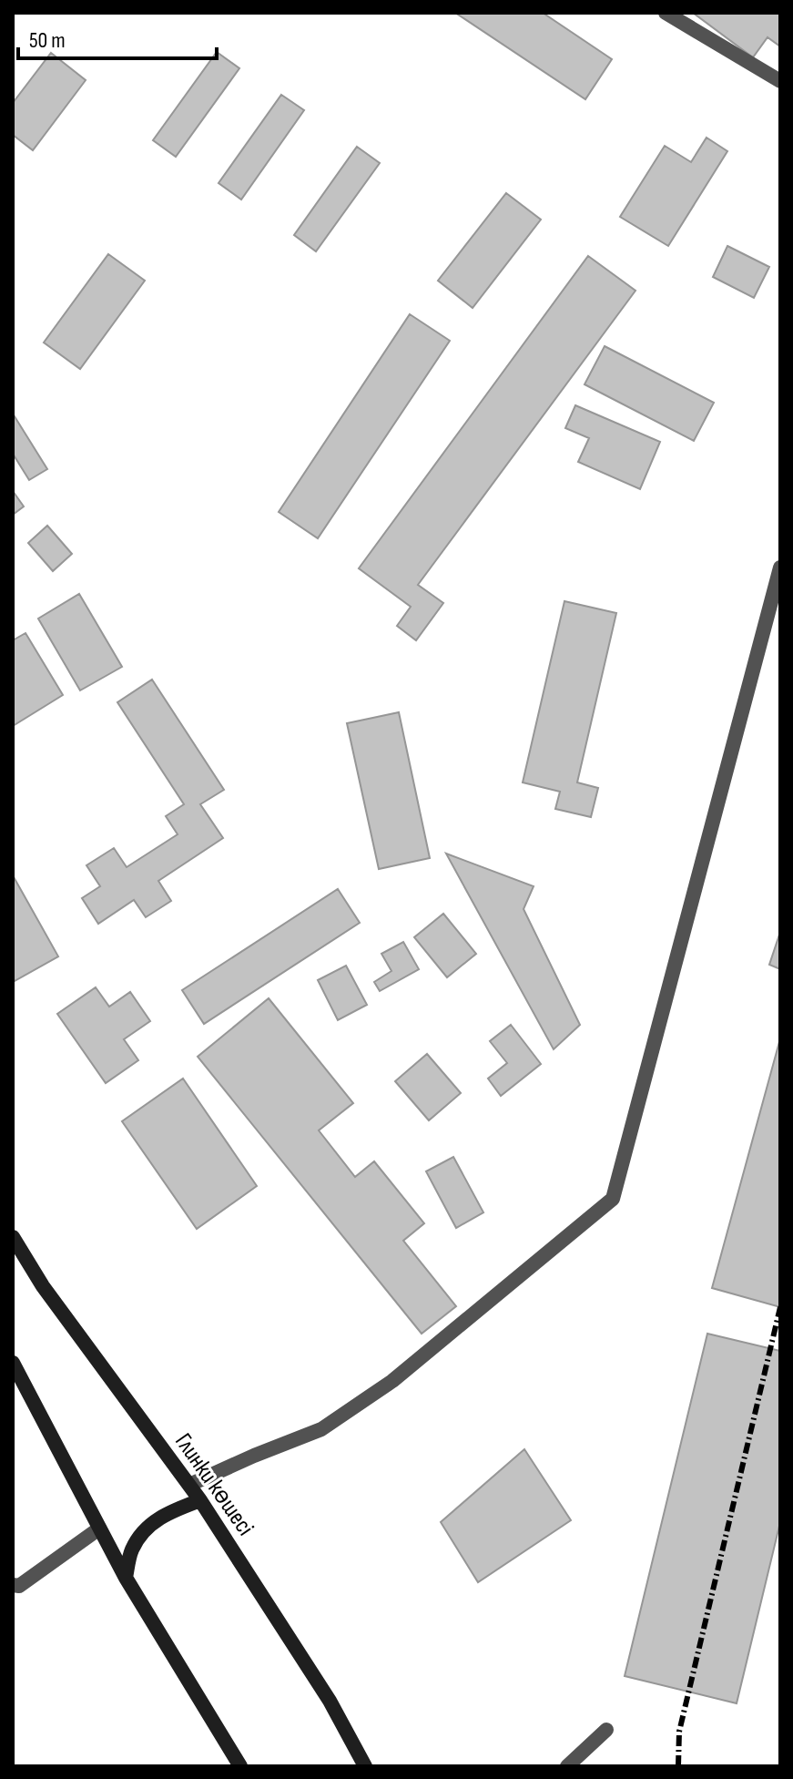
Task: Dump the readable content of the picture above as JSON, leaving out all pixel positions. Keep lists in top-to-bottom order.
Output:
{
  "streets": {
    "main road": ["Глинки көшесі"]
  },
  "scale_bar": "50 m"
}
